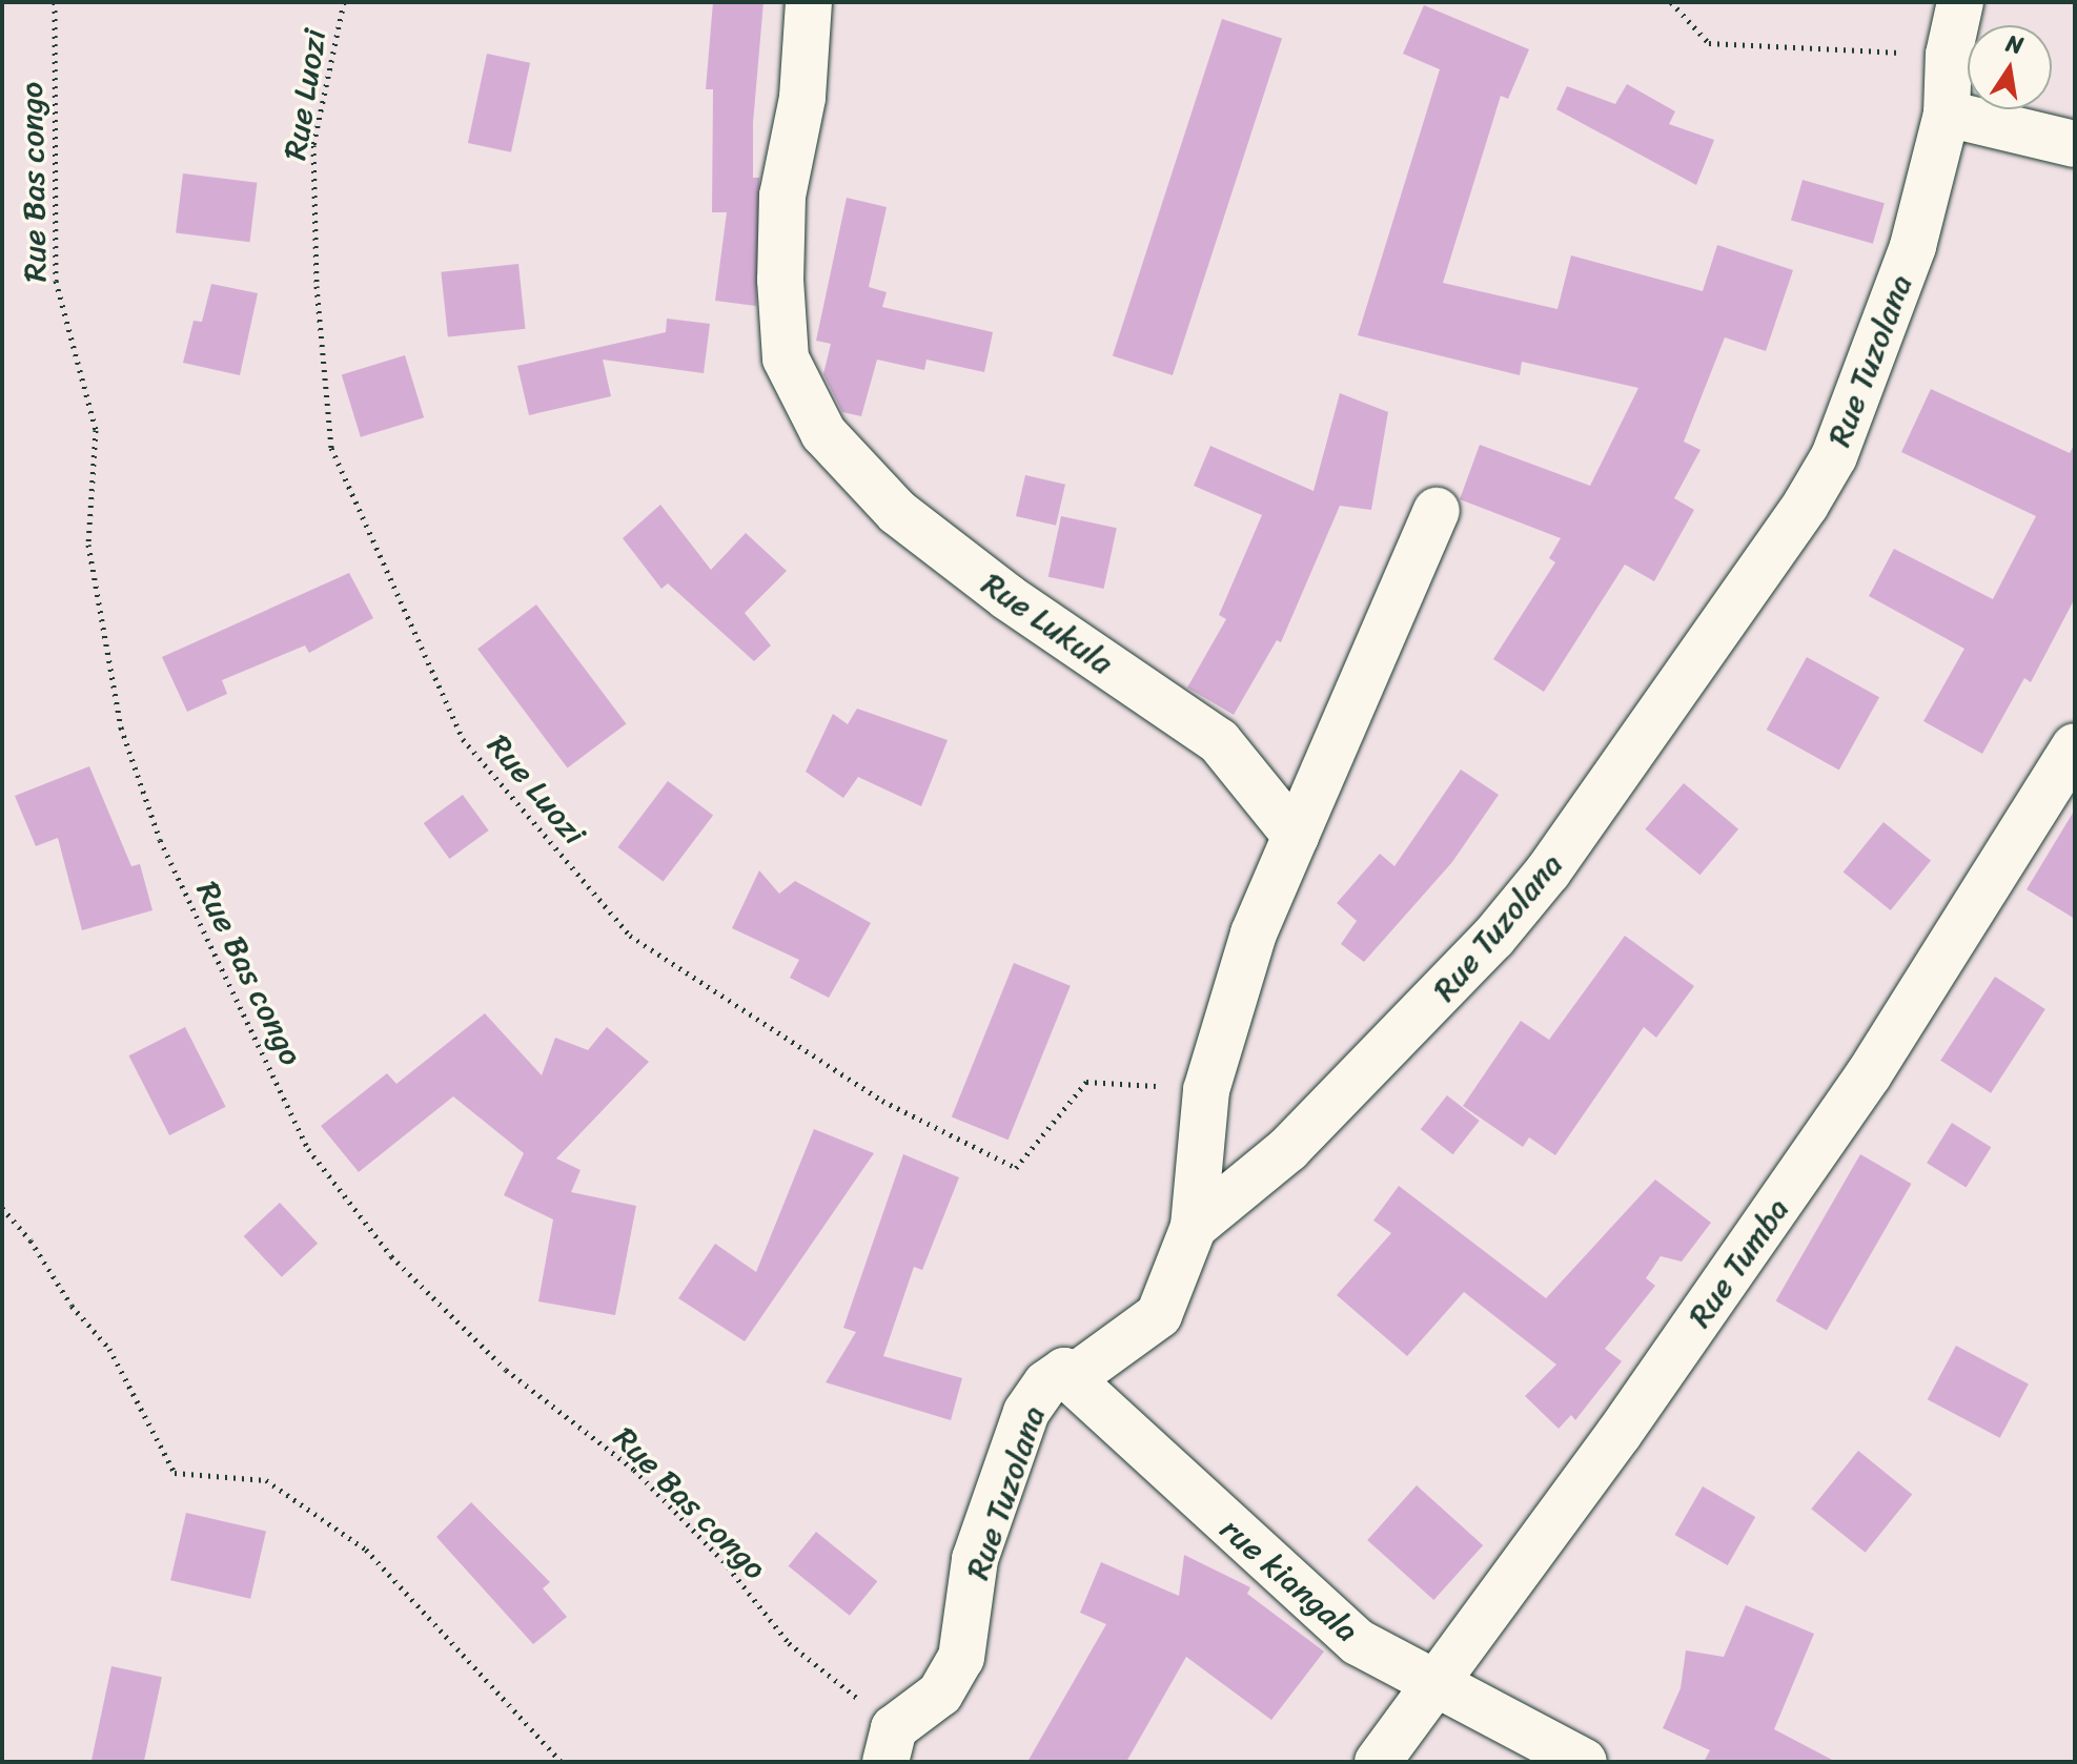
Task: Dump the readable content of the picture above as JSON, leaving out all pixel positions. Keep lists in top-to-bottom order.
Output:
{
  "streets": {
    "street": [
      "Rue Tuzolana",
      "Rue Lukula",
      "Rue Tumba",
      "rue kiangala"
    ],
    "path": ["Rue Luozi", "Rue Bas congo"]
  },
  "crossings": [
    ["Rue Bas congo", "Rue Tuzolana"],
    ["Rue Tuzolana", "rue kiangala"],
    ["Rue Tumba", "rue kiangala"]
  ],
  "north": "top"
}
